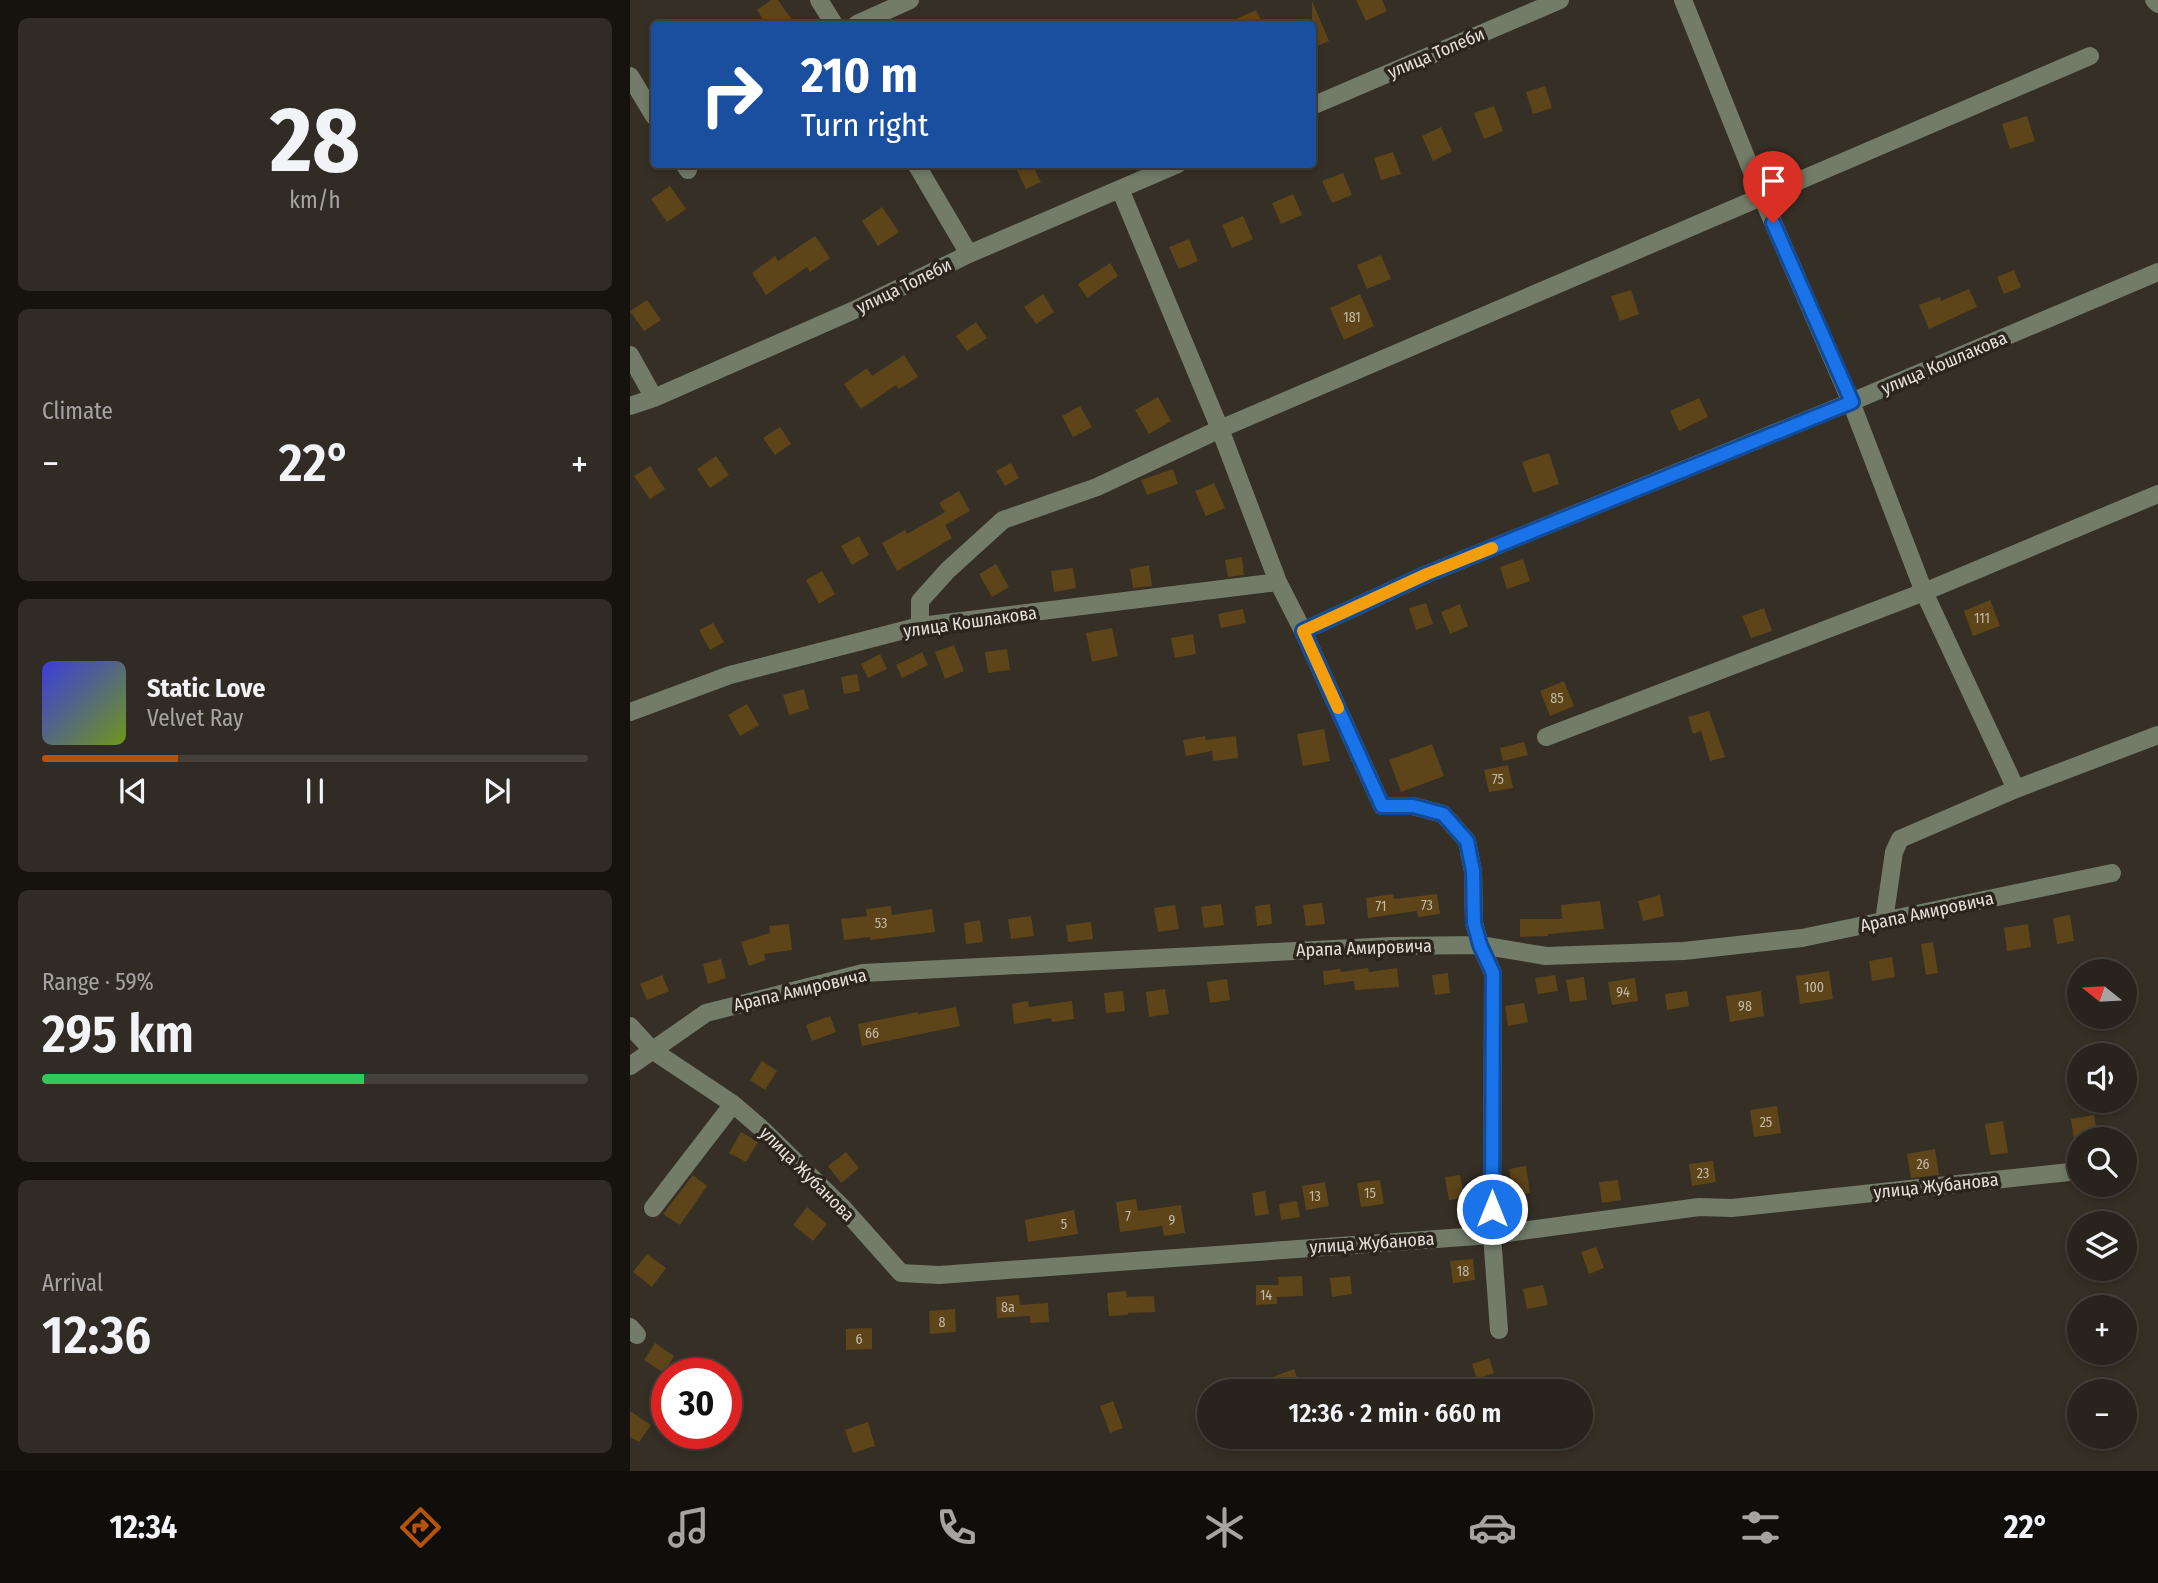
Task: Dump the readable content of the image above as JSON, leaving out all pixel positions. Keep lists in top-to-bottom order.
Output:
{
  "streets": {
    "street": [
      "улица Толеби",
      "улица Кошлакова",
      "Арапа Амировича",
      "улица Жубанова"
    ]
  },
  "crossings": [
    ["Арапа Амировича", "улица Жубанова"]
  ],
  "house_numbers": [
    "181",
    "111",
    "85",
    "75",
    "73",
    "71",
    "53",
    "100",
    "94",
    "98",
    "66",
    "25",
    "26",
    "23",
    "15",
    "13",
    "7",
    "9",
    "5",
    "18",
    "14",
    "8а",
    "8",
    "6"
  ],
  "north": "left",
  "page": {
    "tile": [
      ["28", "km/h"],
      "Climate",
      ["Range · 59%", "295 km"],
      ["Arrival", "12:36"]
    ],
    "turn": ["210 m", "Turn right"],
    "heat": ["−", "22°", "+"],
    "song": ["Static Love", "Velvet Ray"],
    "map_buttons": ["+", "−"],
    "limit": "30",
    "trip": "12:36 · 2 min · 660 m",
    "tabs": ["12:34", "22°"]
  }
}
